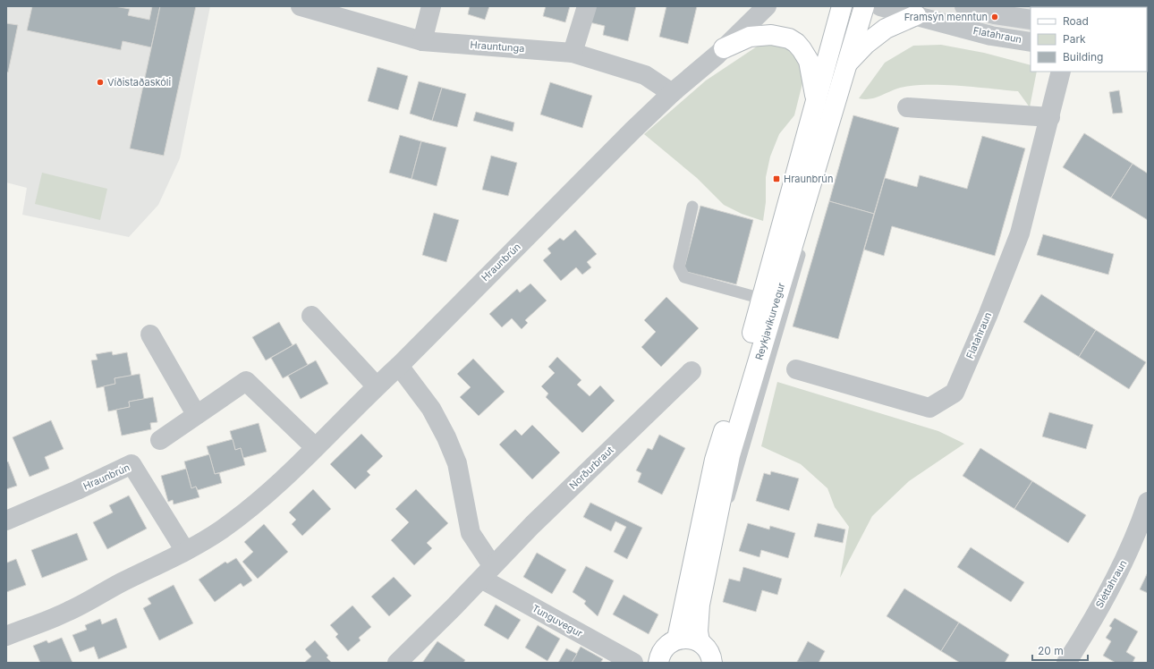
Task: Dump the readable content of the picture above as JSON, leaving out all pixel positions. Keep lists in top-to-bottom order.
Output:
{
  "streets": {
    "main road": ["Reykjavíkurvegur"],
    "street": [
      "Flatahraun",
      "Hrauntunga",
      "Hraunbrún",
      "Norðurbraut",
      "Sléttahraun",
      "Tunguvegur"
    ]
  },
  "crossings": [
    ["Hrauntunga", "Hraunbrún"],
    ["Norðurbraut", "Tunguvegur"]
  ],
  "places": {
    "other": ["Framsýn menntun", "Víðistaðaskóli"],
    "transit": ["Hraunbrún"]
  },
  "legend": ["Road", "Park", "Building"],
  "scale_bar": "20 m"
}
